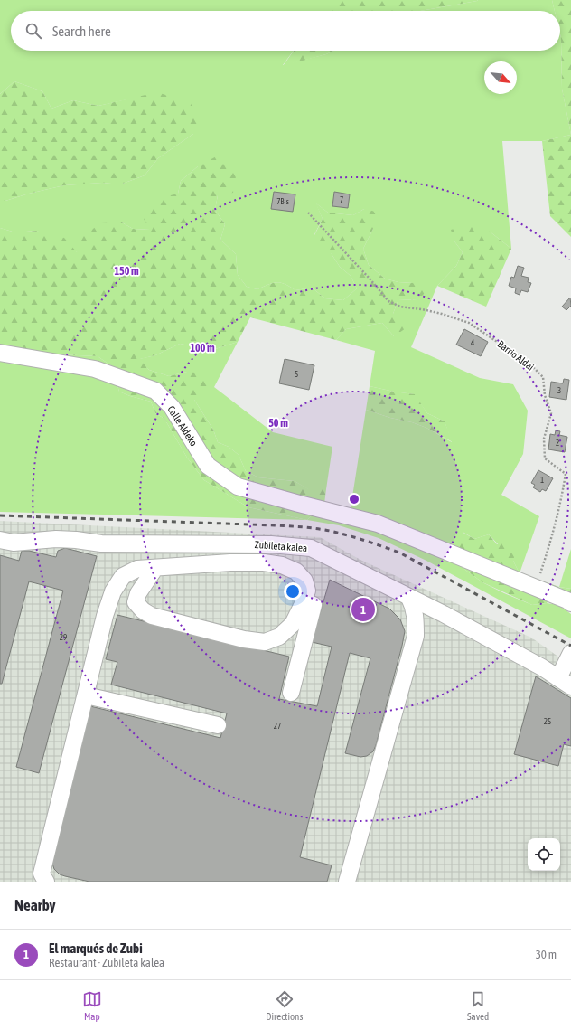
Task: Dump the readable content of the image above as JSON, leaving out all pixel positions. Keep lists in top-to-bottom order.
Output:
{
  "streets": {
    "street": ["Calle Aldeko", "Zubileta kalea"],
    "path": ["Barrio Aldai"]
  },
  "crossings": [
    ["Barrio Aldai", "Calle Aldeko"]
  ],
  "house_numbers": [
    "7",
    "7Bis",
    "4",
    "5",
    "3",
    "2",
    "1",
    "29",
    "25",
    "27"
  ],
  "north": "bottom right",
  "page": {
    "search": "Search here",
    "pins": "1",
    "heading": "Nearby",
    "list": [
      {
        "mark": "1",
        "name": "El marqués de Zubi",
        "note": "Restaurant · Zubileta kalea",
        "value": "30 m"
      }
    ],
    "nav": ["Map", "Directions", "Saved"]
  },
  "rings": ["150 m", "100 m", "50 m"]
}
